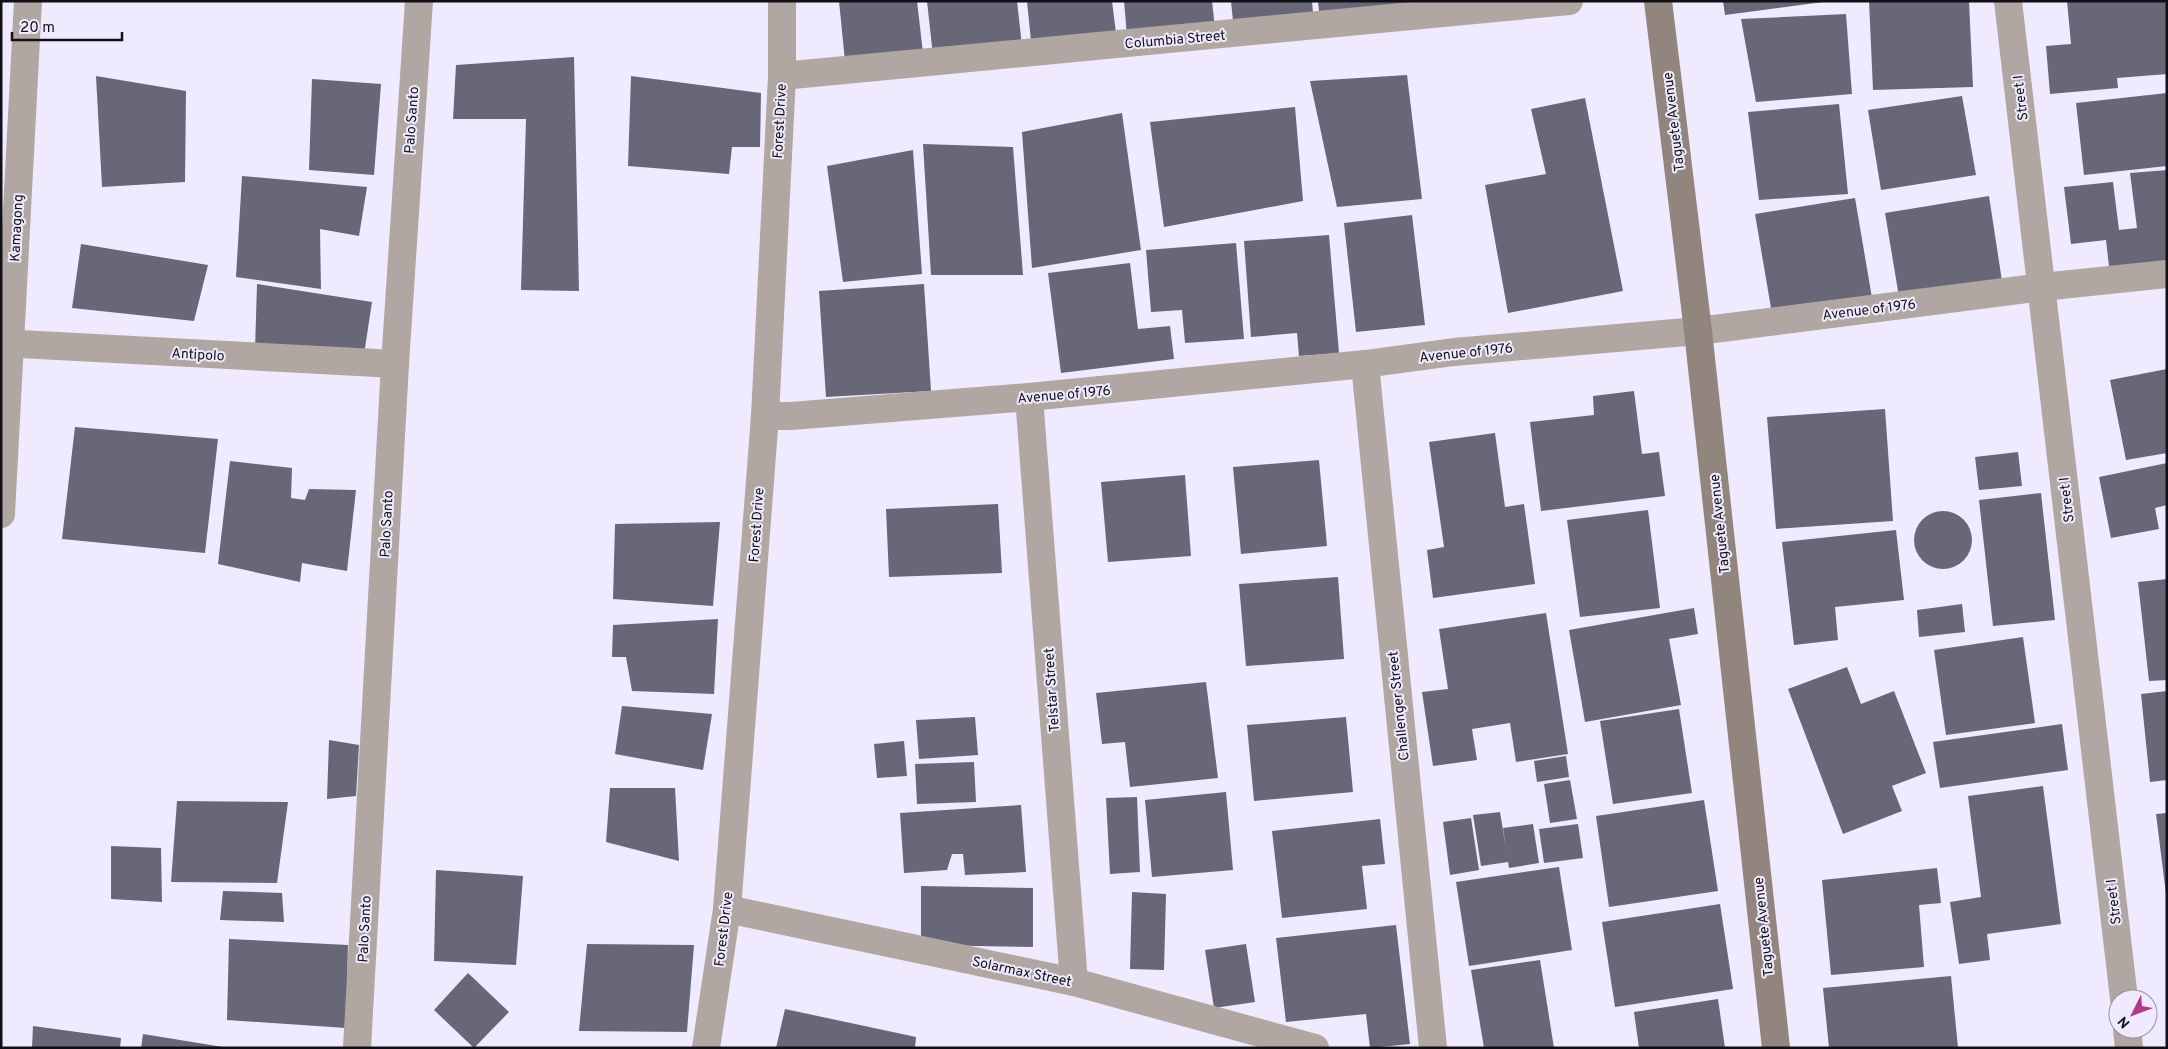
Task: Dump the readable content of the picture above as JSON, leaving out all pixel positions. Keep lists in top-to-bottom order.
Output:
{
  "streets": {
    "street": [
      "Columbia Street",
      "Street I",
      "Palo Santo",
      "Forest Drive",
      "Taguete Avenue",
      "Kamagong",
      "Avenue of 1976",
      "Antipolo",
      "Telstar Street",
      "Challenger Street",
      "Solarmax Street"
    ]
  },
  "crossings": [
    ["Columbia Street", "Forest Drive"],
    ["Street I", "Avenue of 1976"],
    ["Palo Santo", "Antipolo"],
    ["Forest Drive", "Avenue of 1976"],
    ["Forest Drive", "Solarmax Street"],
    ["Taguete Avenue", "Avenue of 1976"],
    ["Kamagong", "Antipolo"],
    ["Avenue of 1976", "Telstar Street"],
    ["Avenue of 1976", "Challenger Street"],
    ["Telstar Street", "Solarmax Street"]
  ],
  "scale_bar": "20 m",
  "north": "bottom left"
}
